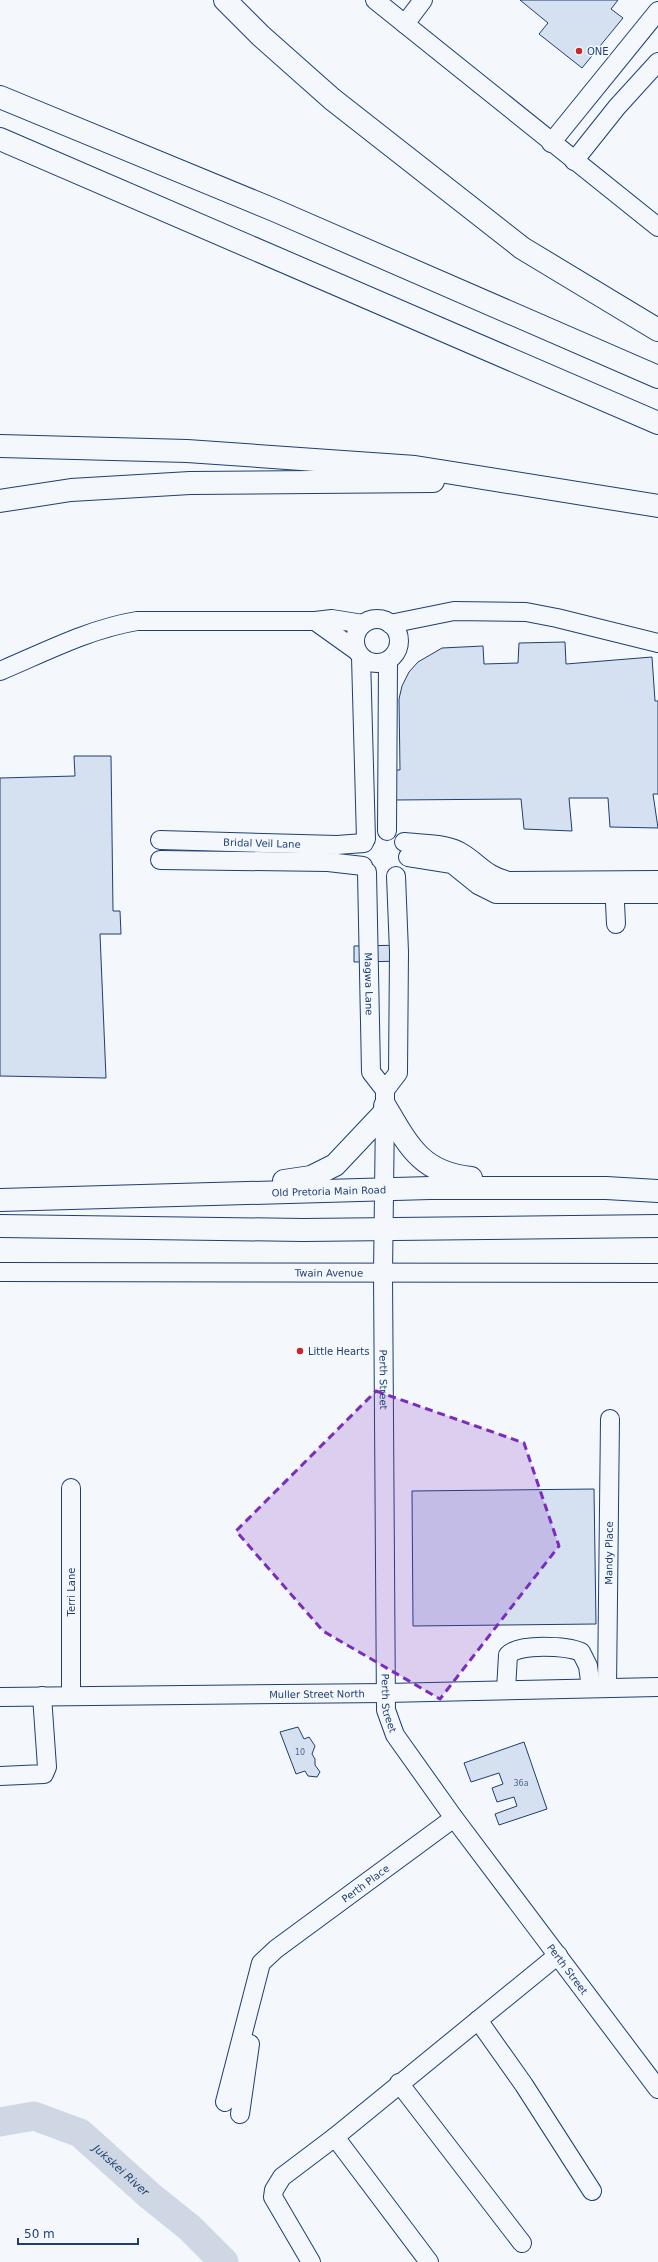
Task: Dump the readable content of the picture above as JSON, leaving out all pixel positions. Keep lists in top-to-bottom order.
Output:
{
  "streets": {
    "main road": ["Old Pretoria Main Road"],
    "street": [
      "Bridal Veil Lane",
      "Magwa Lane",
      "Twain Avenue",
      "Perth Street",
      "Mandy Place",
      "Terri Lane",
      "Muller Street North",
      "Perth Place"
    ]
  },
  "crossings": [
    ["Bridal Veil Lane", "Magwa Lane"],
    ["Old Pretoria Main Road", "Perth Street"],
    ["Twain Avenue", "Perth Street"],
    ["Perth Street", "Muller Street North"],
    ["Perth Street", "Perth Place"],
    ["Mandy Place", "Muller Street North"],
    ["Terri Lane", "Muller Street North"]
  ],
  "water": ["Jukskei River"],
  "places": ["ONE", "Little Hearts"],
  "house_numbers": ["10", "36a"],
  "scale_bar": "50 m"
}
